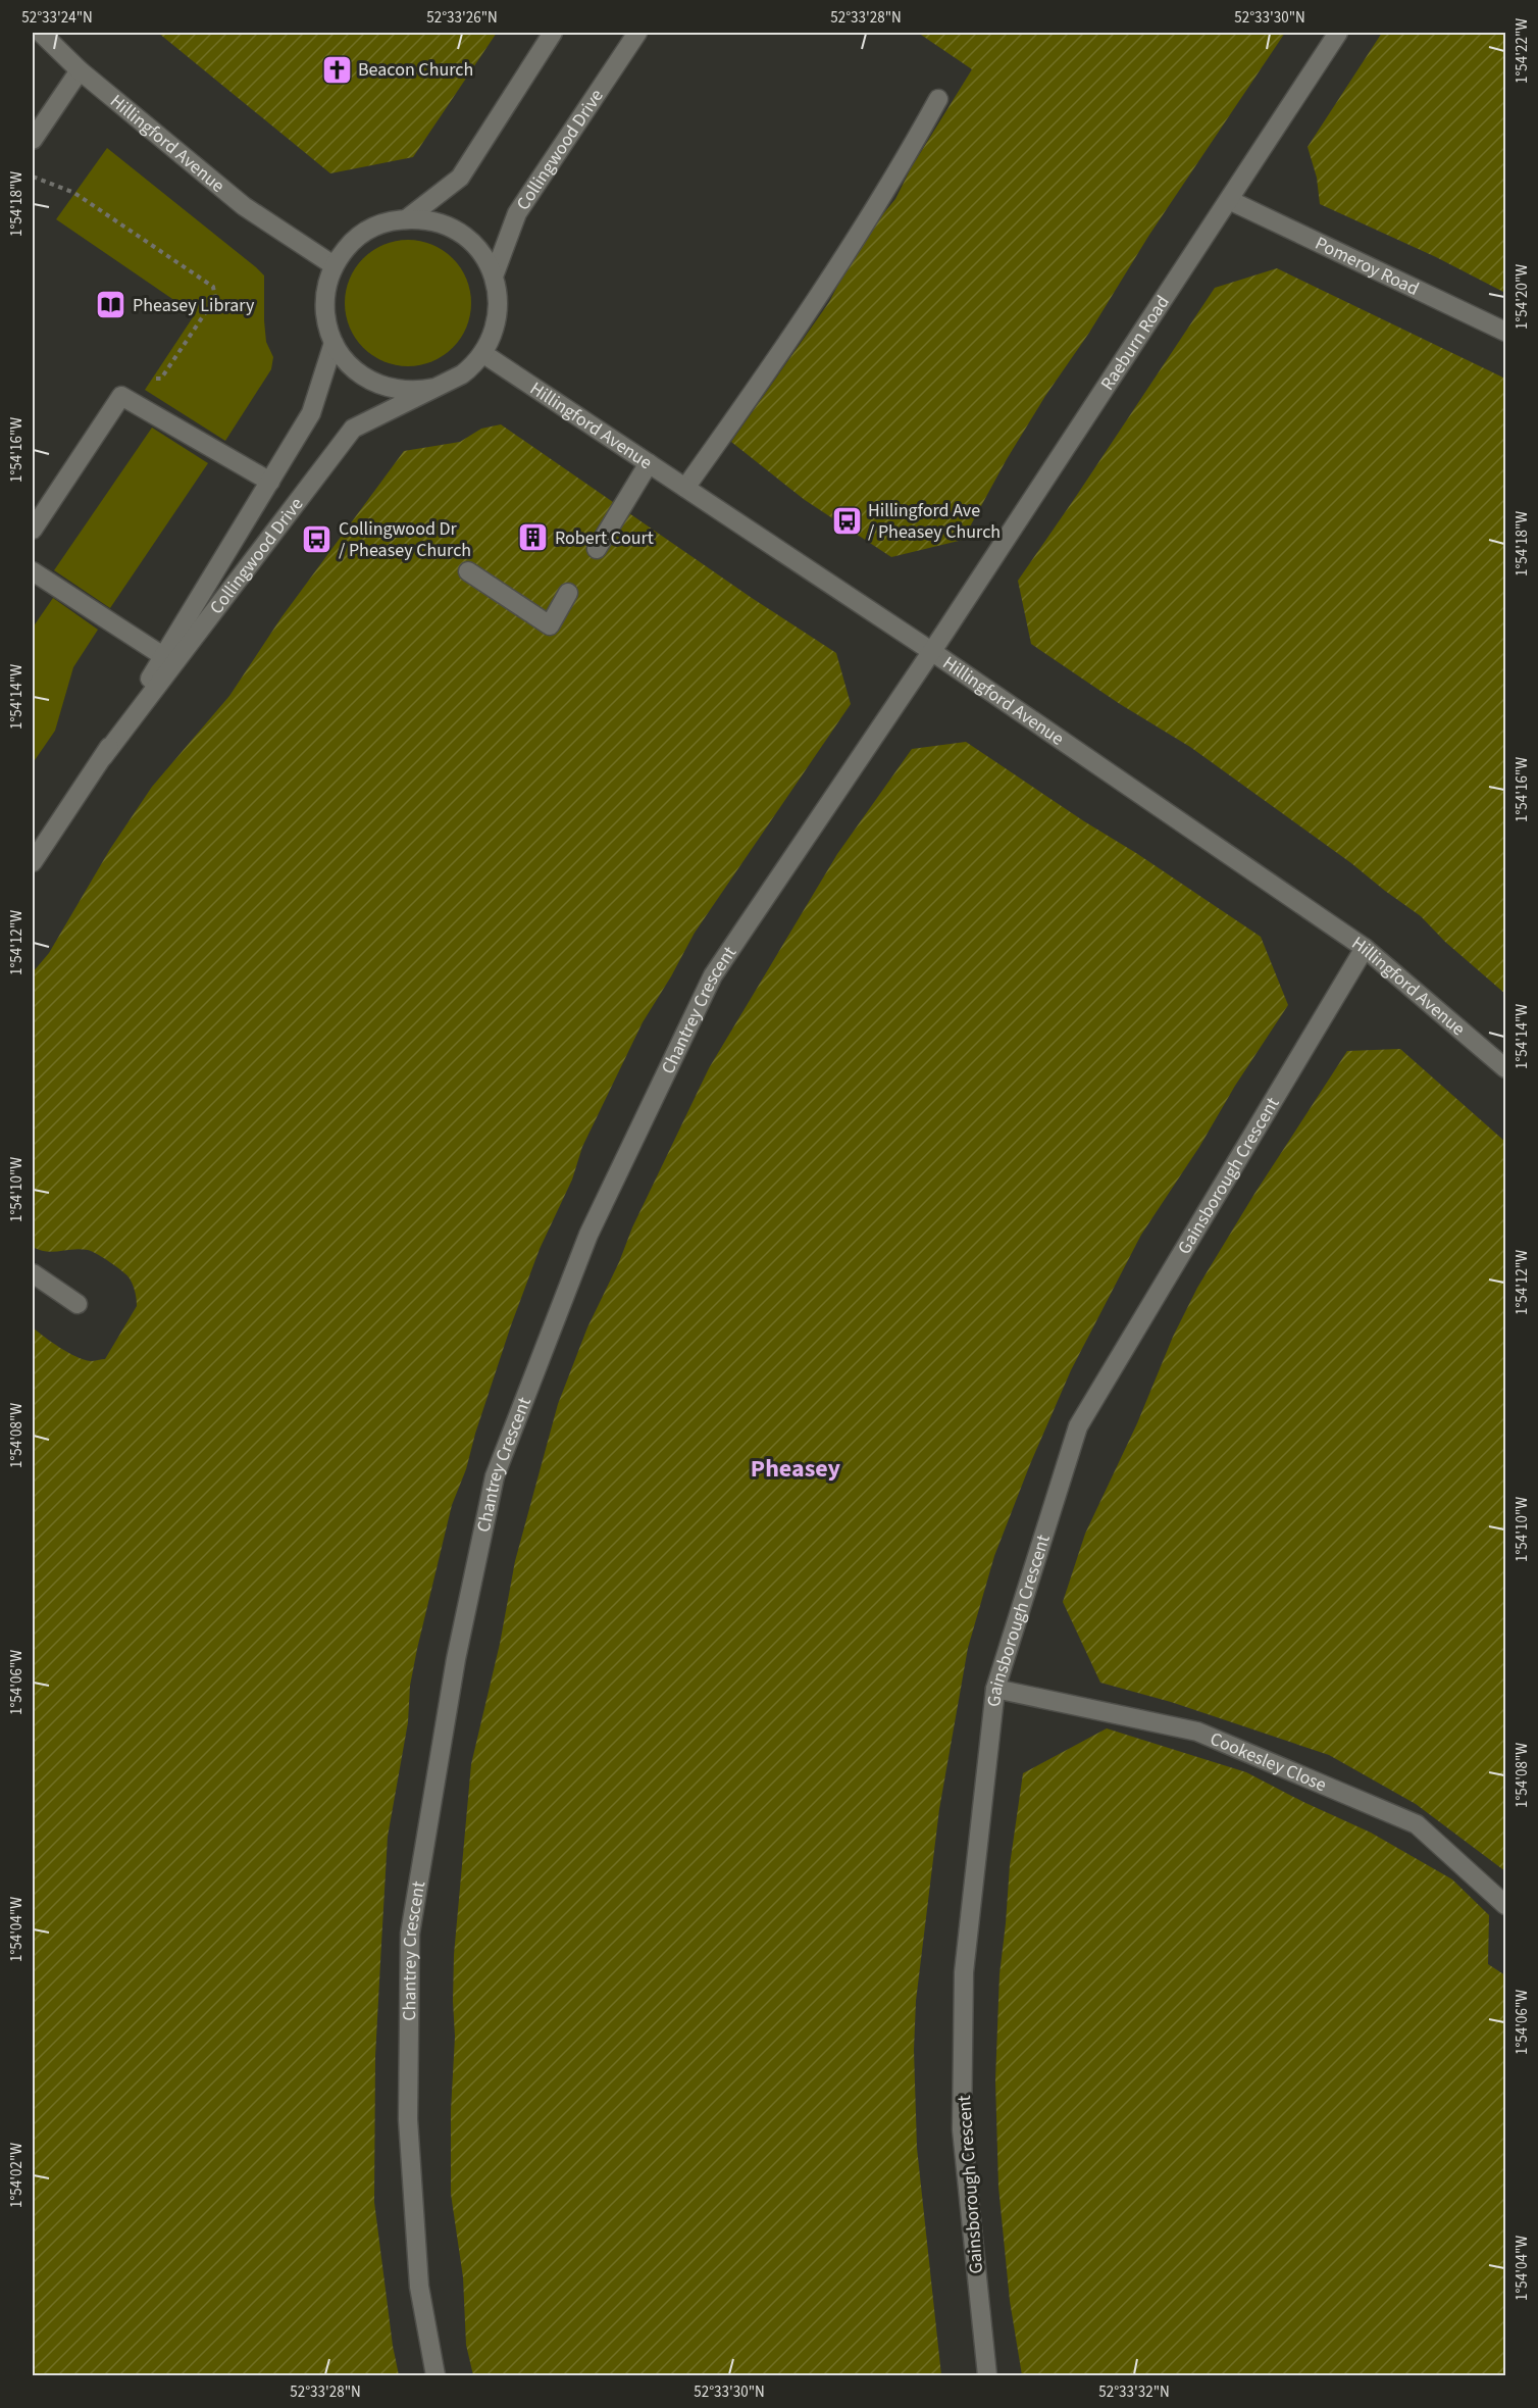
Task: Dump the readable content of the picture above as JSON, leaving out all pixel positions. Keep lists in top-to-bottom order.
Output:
{
  "streets": {
    "street": [
      "Hillingford Avenue",
      "Collingwood Drive",
      "Pomeroy Road",
      "Raeburn Road",
      "Chantrey Crescent",
      "Gainsborough Crescent",
      "Cookesley Close"
    ]
  },
  "crossings": [
    ["Hillingford Avenue", "Collingwood Drive"],
    ["Hillingford Avenue", "Raeburn Road"],
    ["Hillingford Avenue", "Chantrey Crescent"],
    ["Hillingford Avenue", "Gainsborough Crescent"],
    ["Pomeroy Road", "Raeburn Road"],
    ["Raeburn Road", "Chantrey Crescent"],
    ["Gainsborough Crescent", "Cookesley Close"]
  ],
  "districts": ["Pheasey"],
  "places": {
    "church": ["Beacon Church"],
    "library": ["Pheasey Library"],
    "bus stop": ["Hillingford Ave / Pheasey Church", "Collingwood Dr / Pheasey Church"],
    "building": ["Robert Court"]
  },
  "coordinates": [
    "52°33'24\"N",
    "52°33'26\"N",
    "52°33'28\"N",
    "52°33'30\"N",
    "1°54'22\"W",
    "1°54'18\"W",
    "1°54'20\"W",
    "1°54'16\"W",
    "1°54'14\"W",
    "1°54'12\"W",
    "1°54'10\"W",
    "1°54'08\"W",
    "1°54'06\"W",
    "1°54'04\"W",
    "1°54'02\"W",
    "52°33'32\"N"
  ]
}
